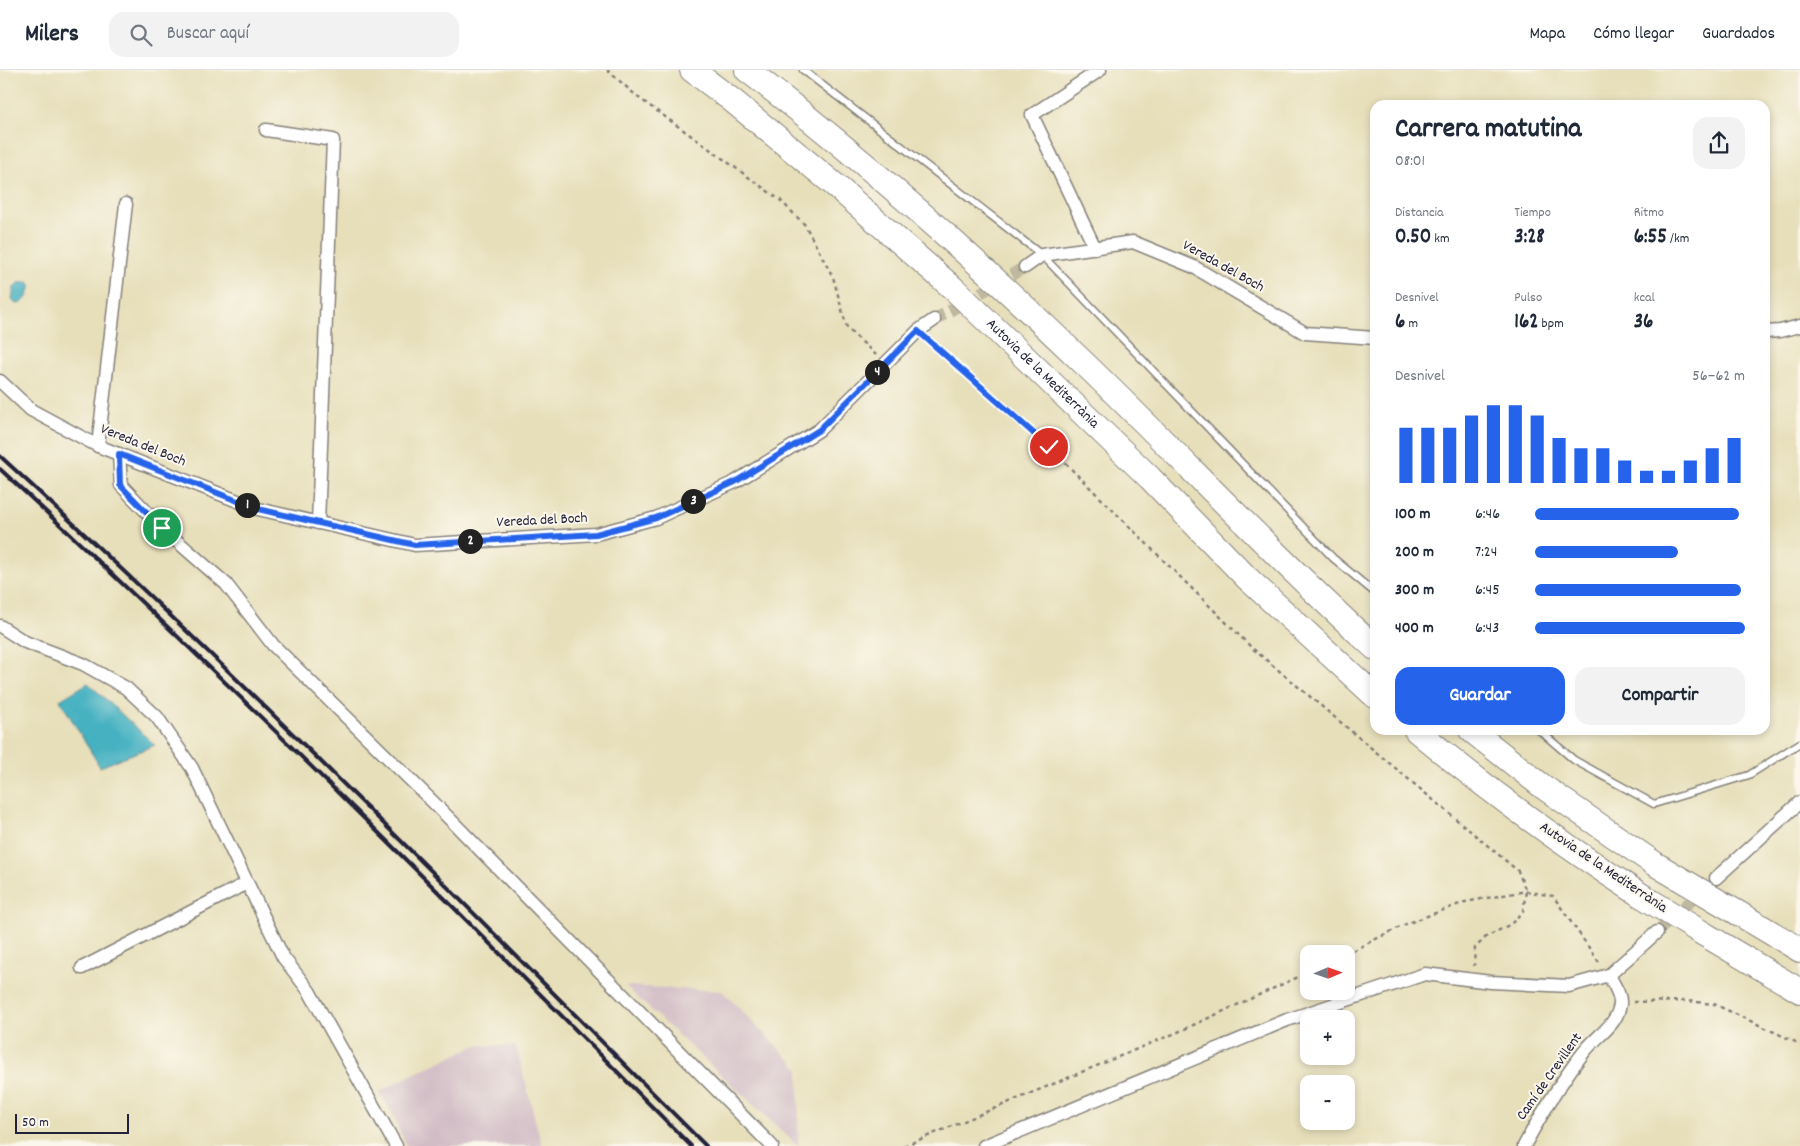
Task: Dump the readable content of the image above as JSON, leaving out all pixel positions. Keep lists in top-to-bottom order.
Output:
{
  "streets": {
    "highway": ["Autovia de la Mediterrània"],
    "street": ["Vereda del Boch", "Camí de Crevillent"]
  },
  "scale_bar": "50 m",
  "north": "right",
  "page": {
    "header": "Milers",
    "search": "Buscar aquí",
    "nav": ["Mapa", "Cómo llegar", "Guardados"],
    "heading": ["Carrera matutina", "08:01"],
    "stats": [
      ["Distancia", "0.50 km"],
      ["Tiempo", "3:28"],
      ["Ritmo", "6:55 /km"],
      ["Desnivel", "6 m"],
      ["Pulso", "162 bpm"],
      ["kcal", "36"]
    ],
    "chart": ["Desnivel", "56–62 m"],
    "pins": [
      "4",
      "3",
      "1",
      "2"
    ],
    "list": [
      {
        "name": "100 m",
        "note": "6:46"
      },
      {
        "name": "200 m",
        "note": "7:24"
      },
      {
        "name": "300 m",
        "note": "6:45"
      },
      {
        "name": "400 m",
        "note": "6:43"
      }
    ],
    "buttons": ["Guardar", "Compartir"],
    "map_buttons": ["+", "−"],
    "scale": "50 m"
  }
}
